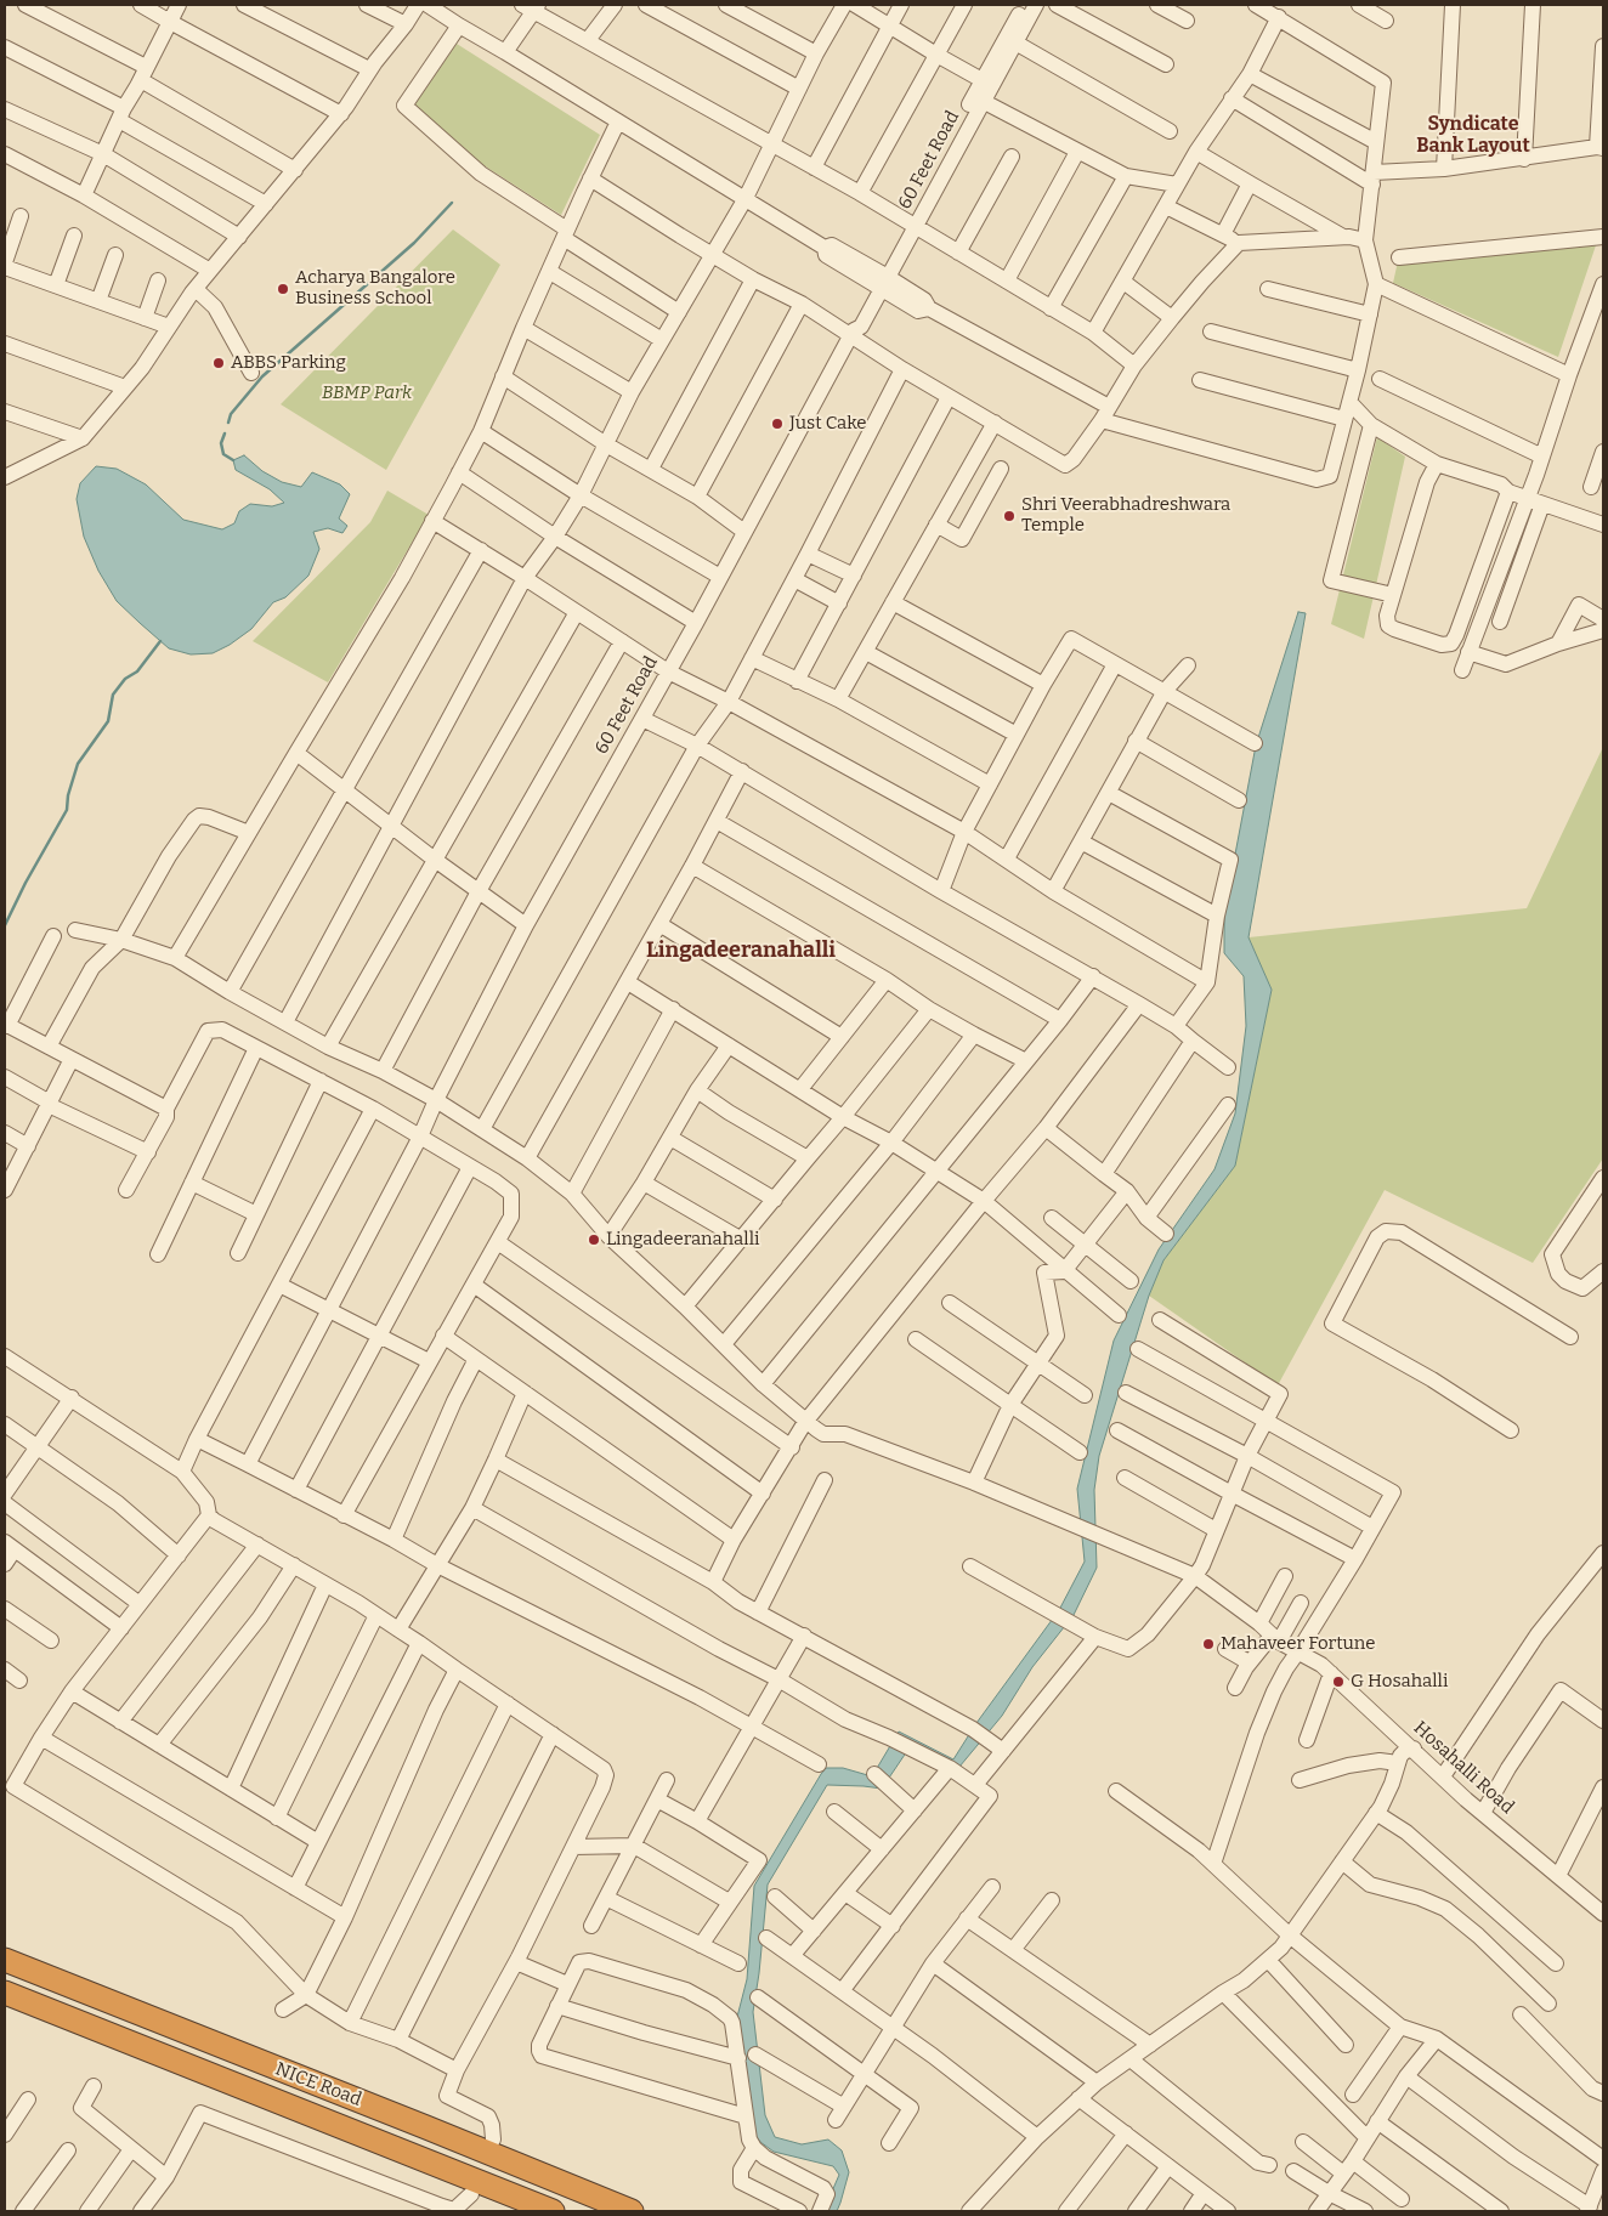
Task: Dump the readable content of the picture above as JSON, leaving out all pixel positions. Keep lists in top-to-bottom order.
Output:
{
  "streets": {
    "highway": ["NICE Road"],
    "street": ["60 Feet Road", "Hosahalli Road"]
  },
  "crossings": [
    ["60 Feet Road", "Hosahalli Road"]
  ],
  "districts": ["Syndicate Bank Layout", "Lingadeeranahalli"],
  "parks": ["BBMP Park"],
  "places": [
    "Acharya Bangalore Business School",
    "ABBS Parking",
    "Just Cake",
    "Shri Veerabhadreshwara Temple",
    "Lingadeeranahalli",
    "Mahaveer Fortune",
    "G Hosahalli"
  ]
}
